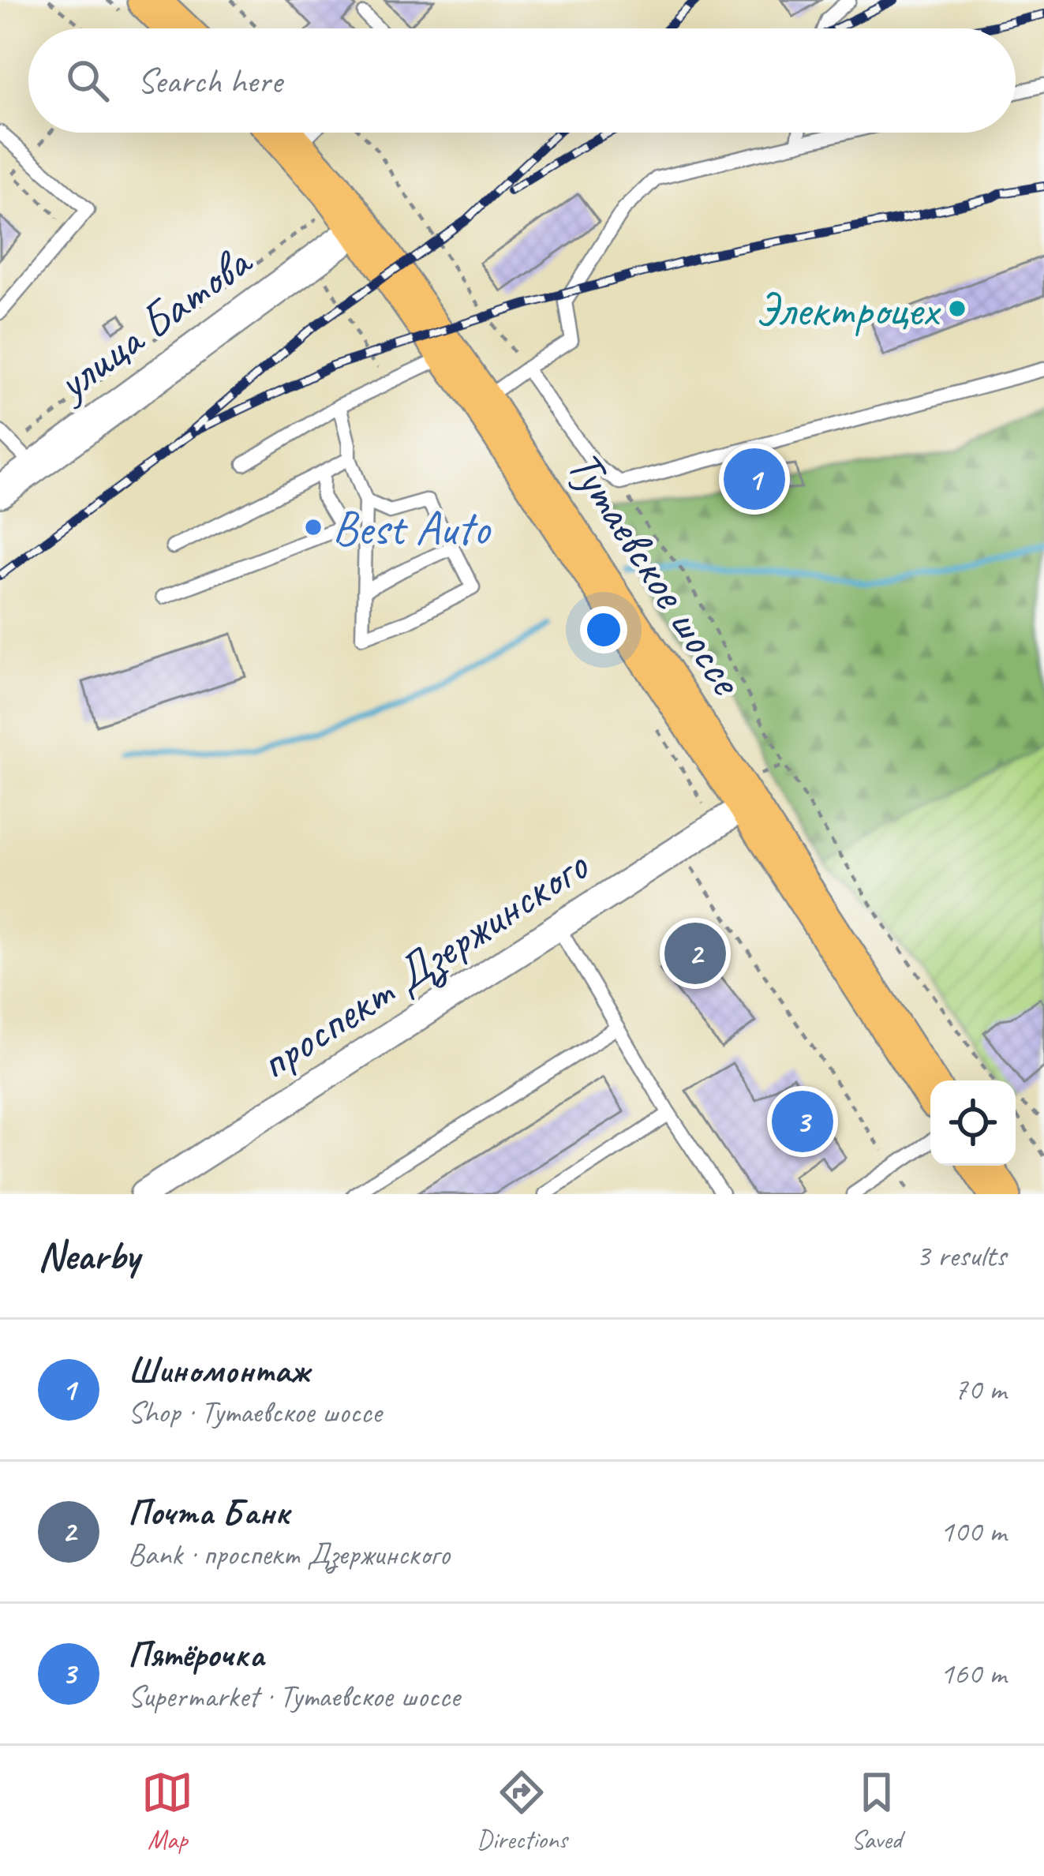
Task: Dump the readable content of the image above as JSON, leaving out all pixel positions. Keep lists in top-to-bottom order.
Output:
{
  "streets": {
    "main road": ["Тутаевское шоссе"],
    "street": ["улица Батова", "проспект Дзержинского"]
  },
  "crossings": [
    ["улица Батова", "Тутаевское шоссе"],
    ["Тутаевское шоссе", "проспект Дзержинского"]
  ],
  "places": ["Электроцех", "Best Auto"],
  "page": {
    "search": "Search here",
    "pins": ["1", "2", "3"],
    "heading": ["Nearby", "3 results"],
    "list": [
      {
        "mark": "1",
        "name": "Шиномонтаж",
        "note": "Shop · Тутаевское шоссе",
        "value": "70 m"
      },
      {
        "mark": "2",
        "name": "Почта Банк",
        "note": "Bank · проспект Дзержинского",
        "value": "100 m"
      },
      {
        "mark": "3",
        "name": "Пятёрочка",
        "note": "Supermarket · Тутаевское шоссе",
        "value": "160 m"
      }
    ],
    "nav": ["Map", "Directions", "Saved"]
  }
}
